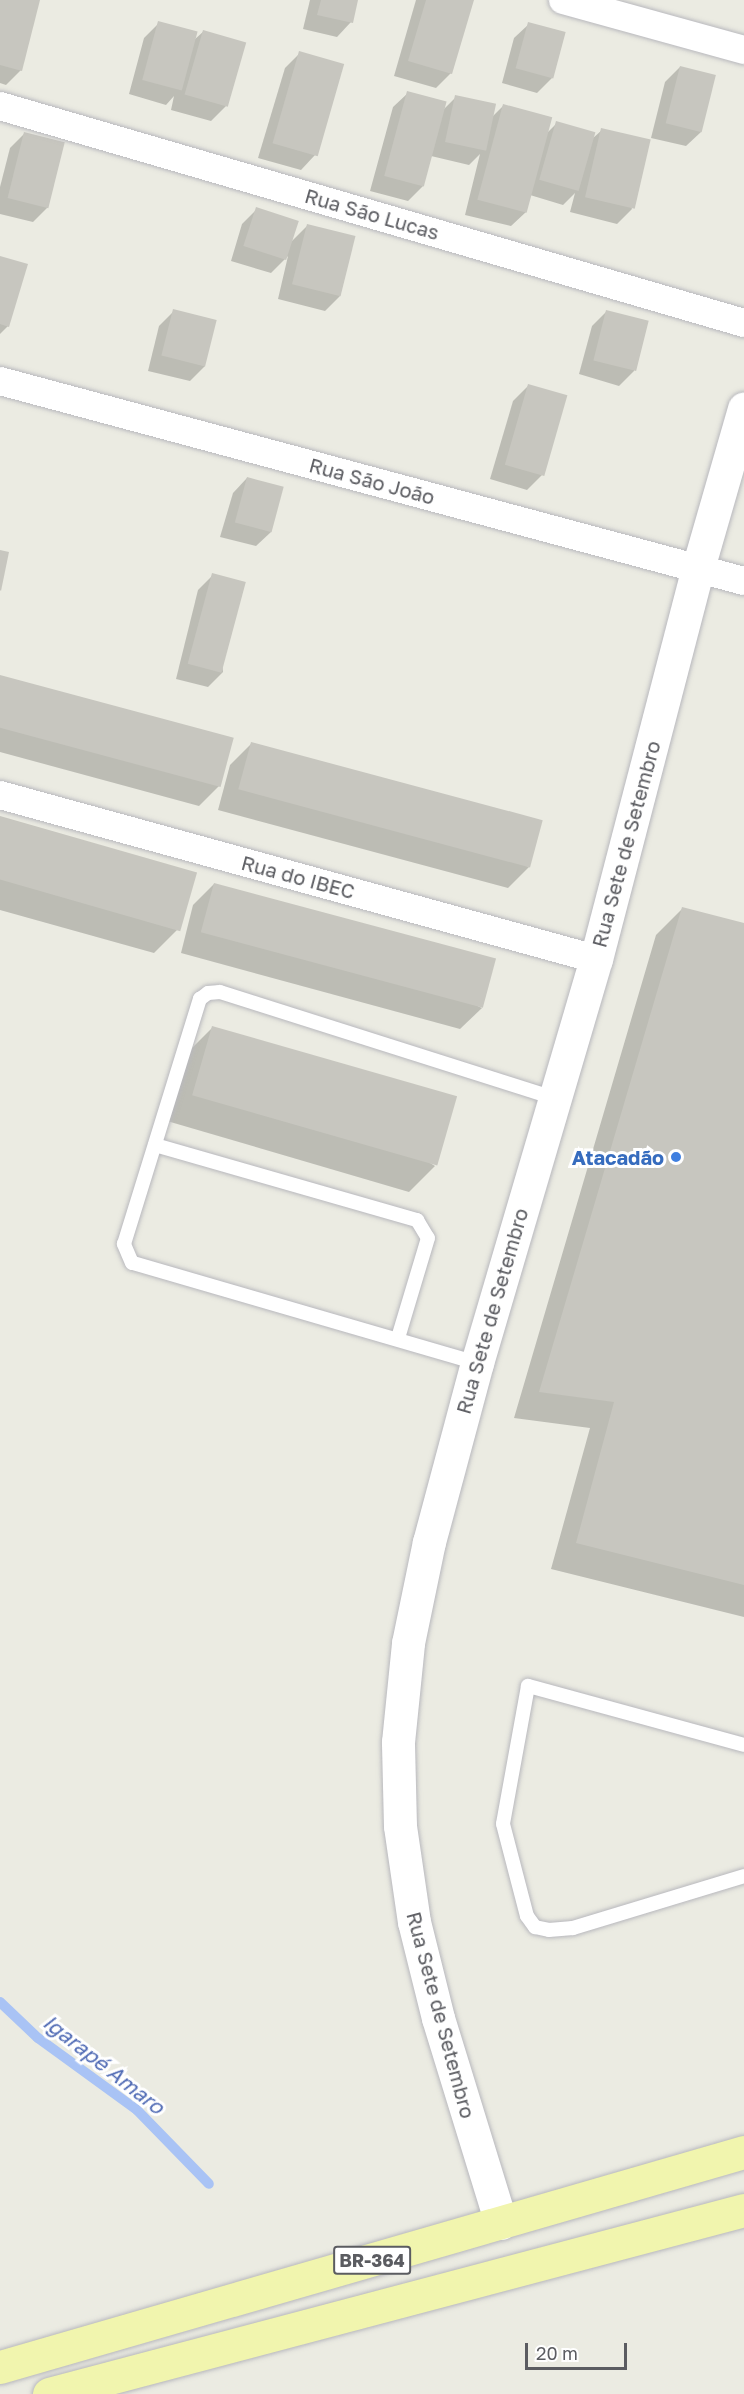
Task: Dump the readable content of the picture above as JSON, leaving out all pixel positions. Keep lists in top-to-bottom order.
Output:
{
  "streets": {
    "main road": ["BR-364"],
    "street": [
      "Rua São Lucas",
      "Rua São João",
      "Rua Sete de Setembro",
      "Rua do IBEC"
    ]
  },
  "crossings": [
    ["Rua São João", "Rua Sete de Setembro"],
    ["Rua Sete de Setembro", "Rua do IBEC"],
    ["Rua Sete de Setembro", "BR-364"]
  ],
  "water": ["Igarapé Amaro"],
  "places": ["Atacadão"],
  "scale_bar": "20 m"
}
